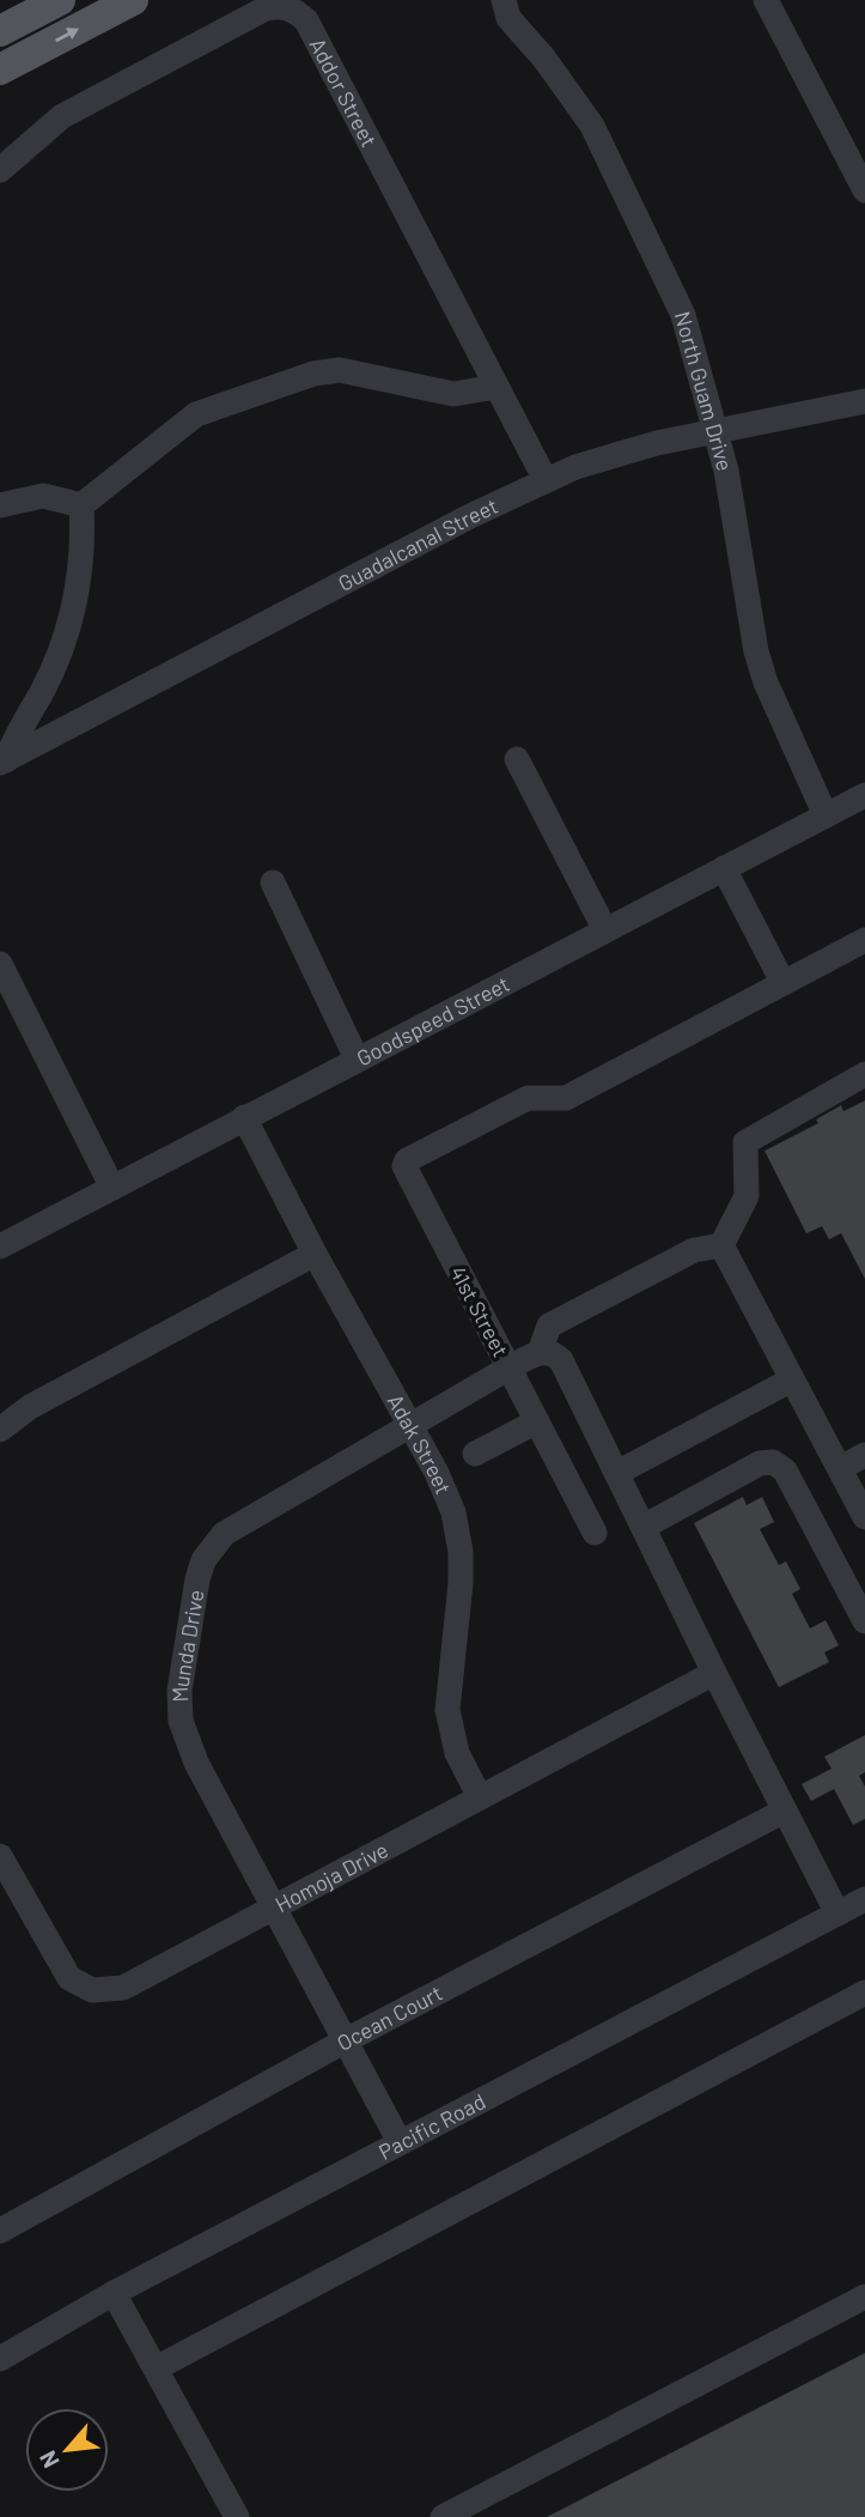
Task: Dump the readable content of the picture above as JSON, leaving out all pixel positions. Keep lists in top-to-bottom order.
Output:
{
  "streets": {
    "street": [
      "Addor Street",
      "North Guam Drive",
      "Guadalcanal Street",
      "Goodspeed Street",
      "41st Street",
      "Adak Street",
      "Munda Drive",
      "Homoja Drive",
      "Ocean Court",
      "Pacific Road"
    ]
  },
  "crossings": [
    ["Addor Street", "Guadalcanal Street"],
    ["North Guam Drive", "Guadalcanal Street"],
    ["North Guam Drive", "Goodspeed Street"],
    ["Goodspeed Street", "Adak Street"],
    ["41st Street", "Munda Drive"],
    ["41st Street", "Homoja Drive"],
    ["41st Street", "Ocean Court"],
    ["41st Street", "Pacific Road"],
    ["Adak Street", "Munda Drive"],
    ["Adak Street", "Homoja Drive"],
    ["Munda Drive", "Homoja Drive"],
    ["Munda Drive", "Ocean Court"],
    ["Munda Drive", "Pacific Road"]
  ],
  "north": "bottom left"
}
